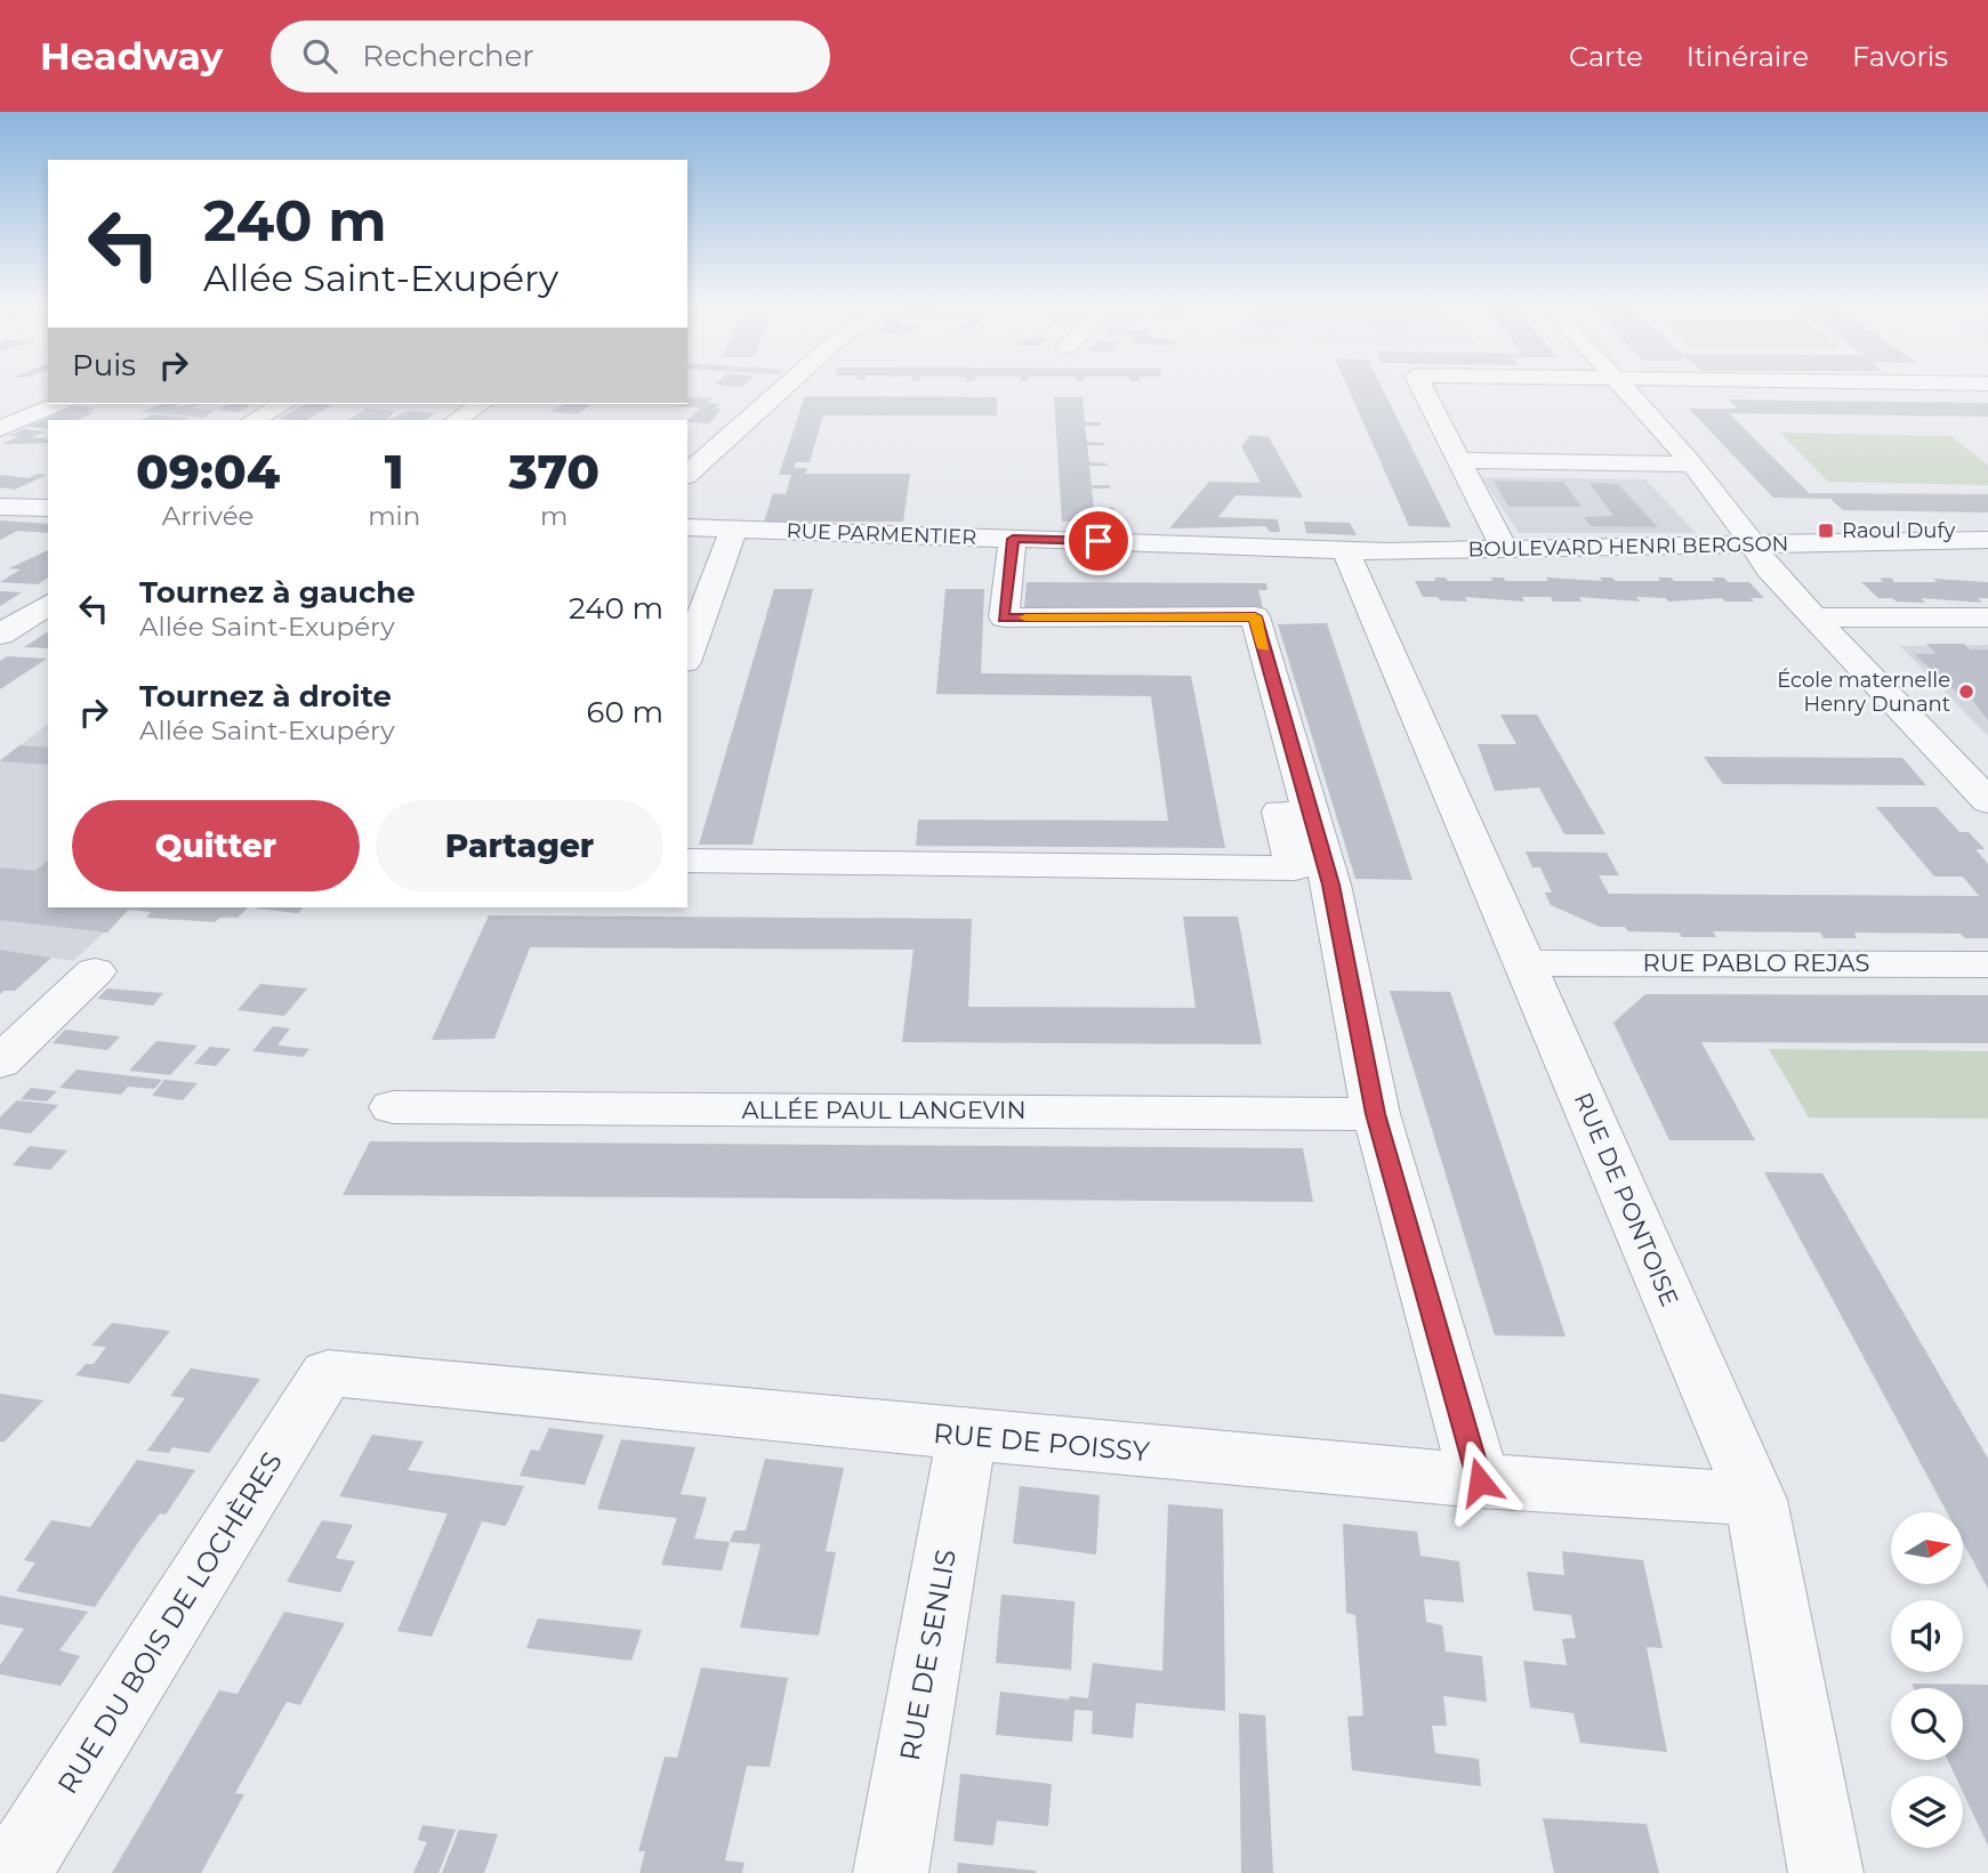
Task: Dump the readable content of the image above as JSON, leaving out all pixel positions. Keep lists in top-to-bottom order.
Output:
{
  "streets": {
    "street": [
      "RUE PARMENTIER",
      "BOULEVARD HENRI BERGSON",
      "RUE PABLO REJAS",
      "ALLÉE PAUL LANGEVIN",
      "RUE DE PONTOISE",
      "RUE DE POISSY",
      "RUE DU BOIS DE LOCHÈRES",
      "RUE DE SENLIS"
    ]
  },
  "crossings": [
    ["RUE PARMENTIER", "BOULEVARD HENRI BERGSON"],
    ["RUE PARMENTIER", "RUE DE PONTOISE"],
    ["BOULEVARD HENRI BERGSON", "RUE DE PONTOISE"],
    ["RUE PABLO REJAS", "RUE DE PONTOISE"],
    ["RUE DE PONTOISE", "RUE DE POISSY"],
    ["RUE DE POISSY", "RUE DU BOIS DE LOCHÈRES"],
    ["RUE DE POISSY", "RUE DE SENLIS"]
  ],
  "places": {
    "transit": ["Raoul Dufy"],
    "other": ["École maternelle Henry Dunant"]
  },
  "north": "right",
  "page": {
    "header": "Headway",
    "search": "Rechercher",
    "nav": ["Carte", "Itinéraire", "Favoris"],
    "turn": ["240 m", "Allée Saint-Exupéry"],
    "then": "Puis",
    "eta": [
      "09:04",
      "Arrivée",
      "1",
      "min",
      "370",
      "m"
    ],
    "list": [
      {
        "name": "Tournez à gauche",
        "note": "Allée Saint-Exupéry",
        "value": "240 m"
      },
      {
        "name": "Tournez à droite",
        "note": "Allée Saint-Exupéry",
        "value": "60 m"
      }
    ],
    "buttons": ["Quitter", "Partager"]
  }
}
